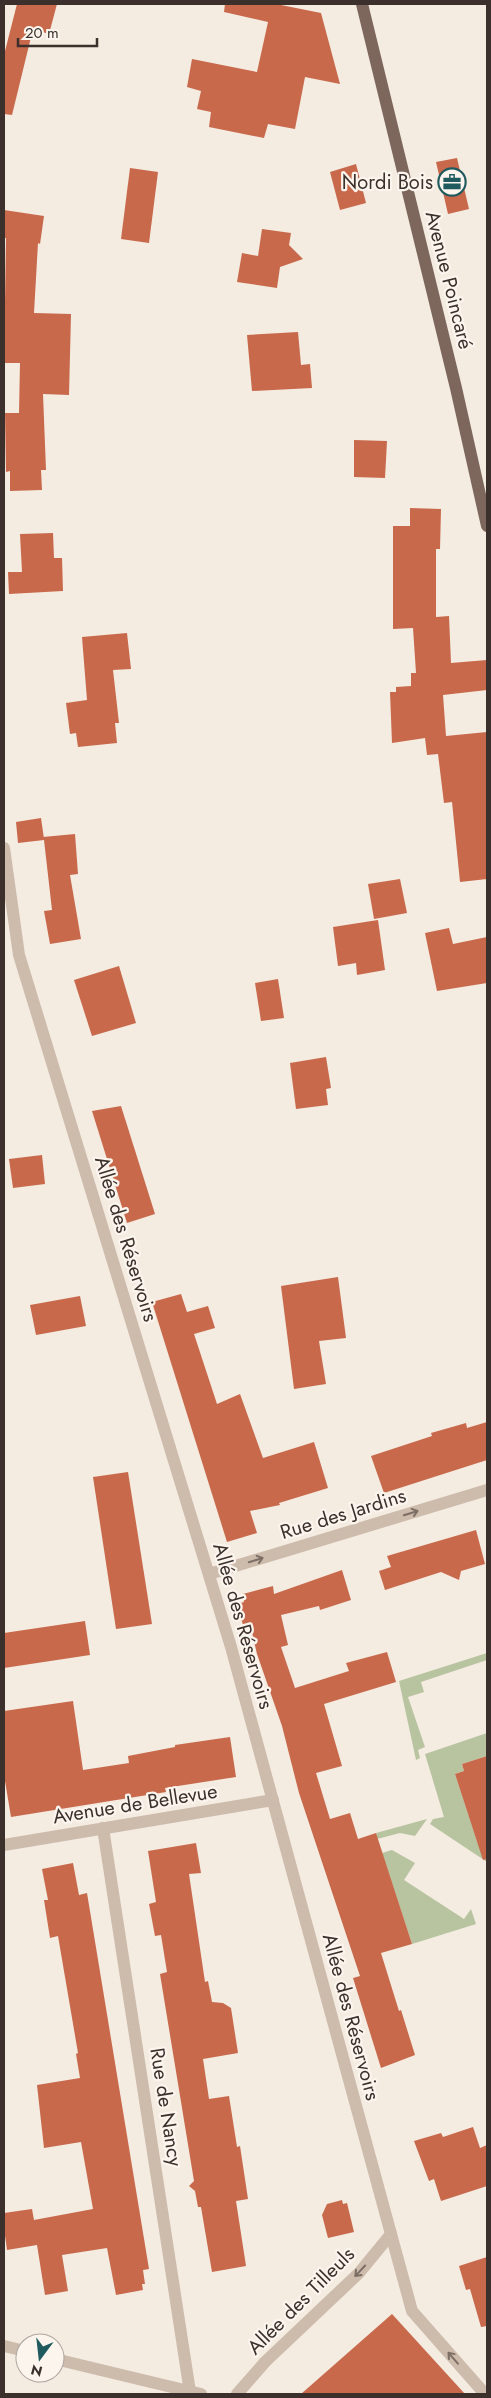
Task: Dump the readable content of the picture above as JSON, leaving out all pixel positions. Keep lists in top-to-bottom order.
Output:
{
  "streets": {
    "main road": ["Avenue Poincaré"],
    "street": [
      "Allée des Réservoirs",
      "Rue des Jardins",
      "Avenue de Bellevue",
      "Rue de Nancy",
      "Allée des Tilleuls"
    ]
  },
  "crossings": [
    ["Allée des Réservoirs", "Rue des Jardins"],
    ["Allée des Réservoirs", "Avenue de Bellevue"],
    ["Allée des Réservoirs", "Allée des Tilleuls"],
    ["Avenue de Bellevue", "Rue de Nancy"]
  ],
  "one_way": ["Rue des Jardins", "Allée des Tilleuls"],
  "places": {
    "office": ["Nordi Bois"]
  },
  "scale_bar": "20 m",
  "north": "bottom"
}
